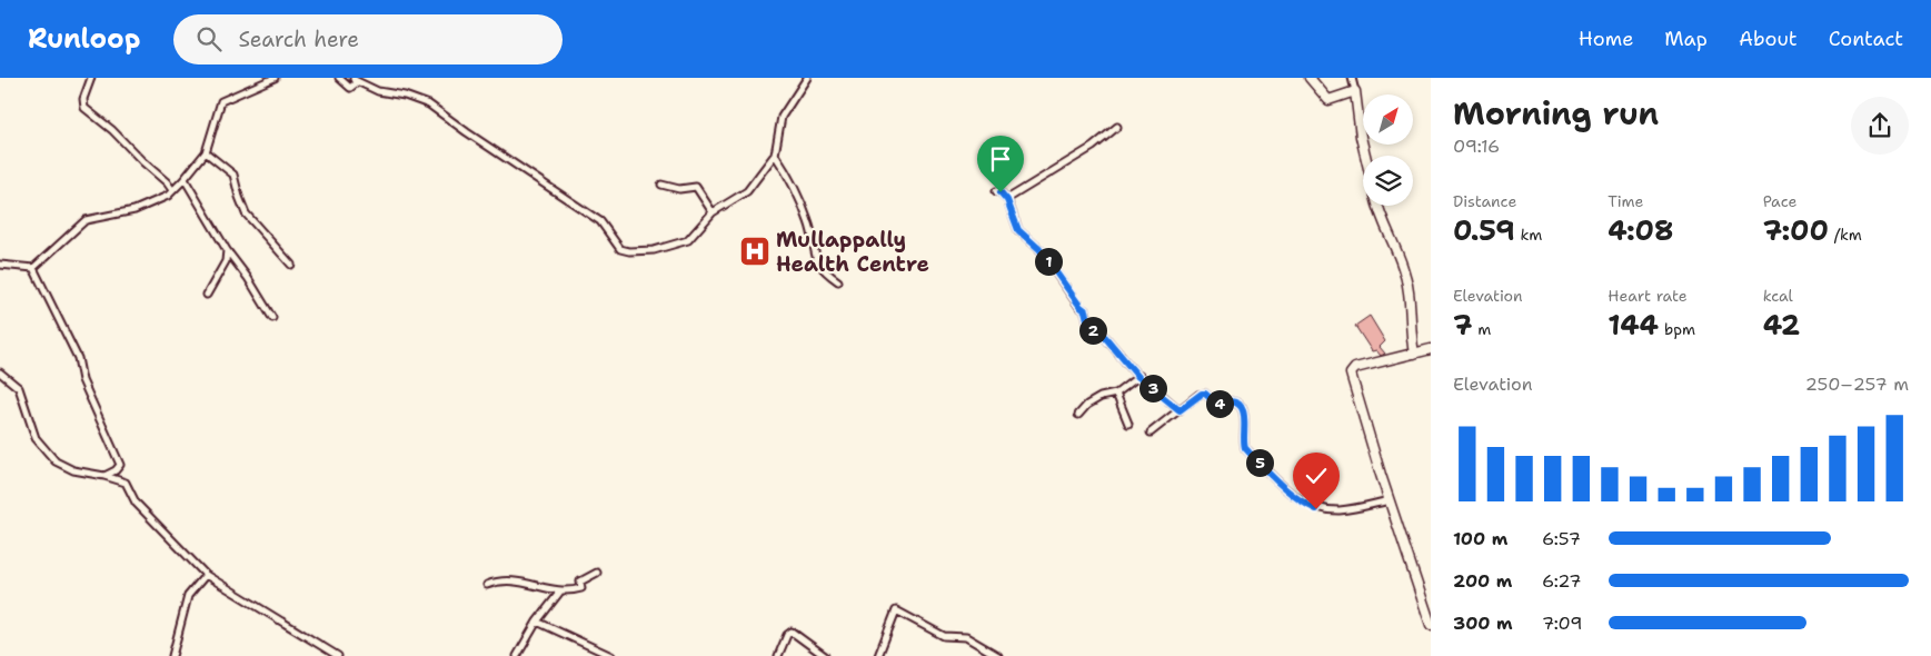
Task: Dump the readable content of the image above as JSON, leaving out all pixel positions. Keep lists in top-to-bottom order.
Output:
{
  "places": {
    "hospital": ["Mullappally Health Centre"]
  },
  "north": "top right",
  "page": {
    "header": "Runloop",
    "search": "Search here",
    "nav": [
      "Home",
      "Map",
      "About",
      "Contact"
    ],
    "heading": ["Morning run", "09:16"],
    "stats": [
      ["Distance", "0.59 km"],
      ["Time", "4:08"],
      ["Pace", "7:00 /km"],
      ["Elevation", "7 m"],
      ["Heart rate", "144 bpm"],
      ["kcal", "42"]
    ],
    "pins": [
      "1",
      "2",
      "3",
      "4",
      "5"
    ],
    "chart": ["Elevation", "250–257 m"],
    "list": [
      {
        "name": "100 m",
        "note": "6:57"
      },
      {
        "name": "200 m",
        "note": "6:27"
      },
      {
        "name": "300 m",
        "note": "7:09"
      }
    ]
  }
}
